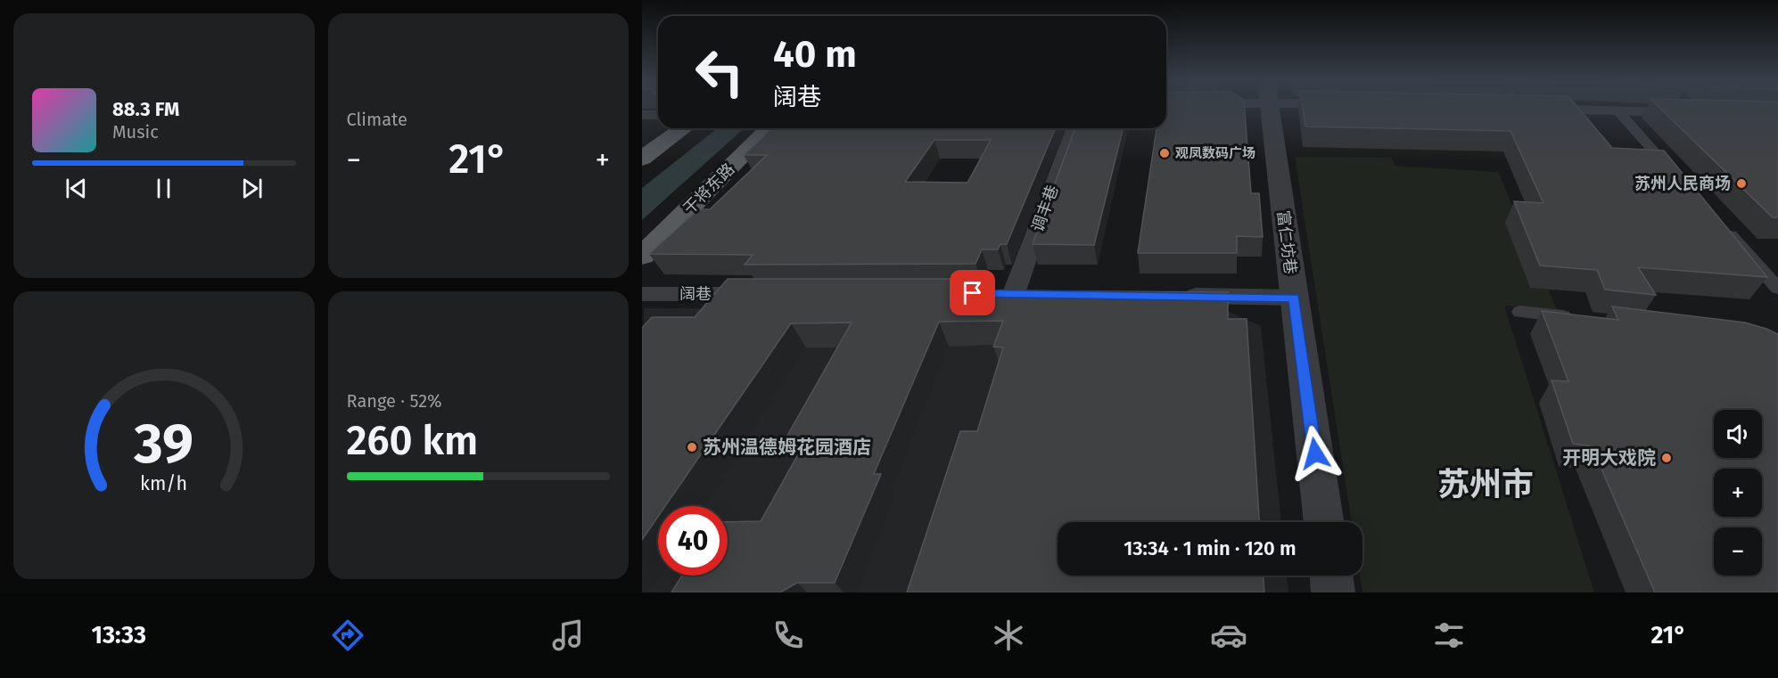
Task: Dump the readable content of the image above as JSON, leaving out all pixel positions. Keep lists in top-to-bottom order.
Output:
{
  "streets": {
    "main road": ["干将东路"],
    "street": ["调丰巷", "富仁坊巷", "阔巷"]
  },
  "districts": ["苏州市"],
  "places": [
    "观凤数码广场",
    "苏州人民商场",
    "苏州温德姆花园酒店",
    "开明大戏院"
  ],
  "page": {
    "tile": [
      "Climate",
      ["Range · 52%", "260 km"]
    ],
    "turn": ["40 m", "阔巷"],
    "song": ["88.3 FM", "Music"],
    "heat": ["−", "21°", "+"],
    "map_buttons": ["+", "−"],
    "limit": "40",
    "trip": "13:34 · 1 min · 120 m",
    "tabs": ["13:33", "21°"],
    "gauge": ["39", "km/h"]
  }
}
